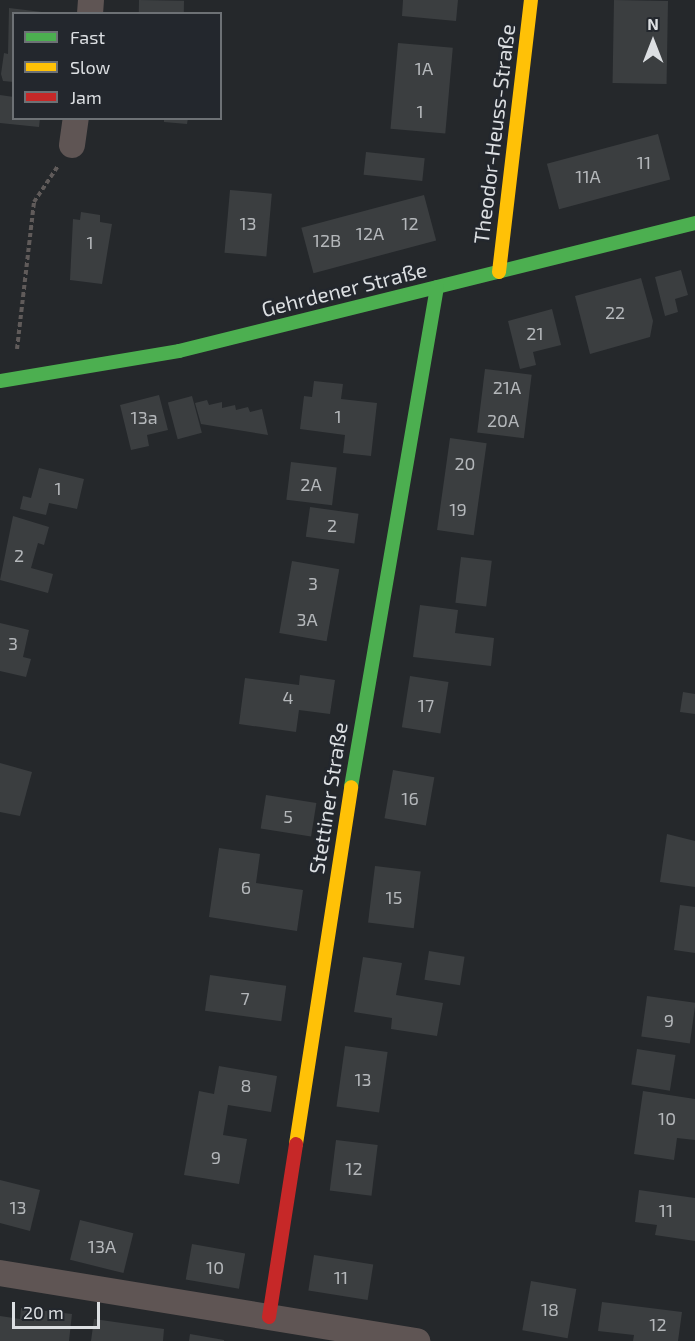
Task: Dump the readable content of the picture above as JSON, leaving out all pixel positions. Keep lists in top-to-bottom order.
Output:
{
  "streets": {
    "street": ["Theodor-Heuss-Straße", "Gehrdener Straße", "Stettiner Straße"]
  },
  "crossings": [
    ["Theodor-Heuss-Straße", "Gehrdener Straße"],
    ["Gehrdener Straße", "Stettiner Straße"]
  ],
  "house_numbers": [
    "1A",
    "1",
    "11",
    "11A",
    "13",
    "12",
    "12A",
    "12B",
    "1",
    "22",
    "21",
    "21A",
    "1",
    "13a",
    "20A",
    "20",
    "2A",
    "1",
    "19",
    "2",
    "2",
    "3",
    "3A",
    "3",
    "4",
    "17",
    "16",
    "5",
    "6",
    "15",
    "7",
    "9",
    "13",
    "8",
    "10",
    "9",
    "12",
    "13",
    "11",
    "13A",
    "10",
    "11",
    "18",
    "12"
  ],
  "legend": ["Fast", "Slow", "Jam"],
  "scale_bar": "20 m",
  "north": "top"
}
